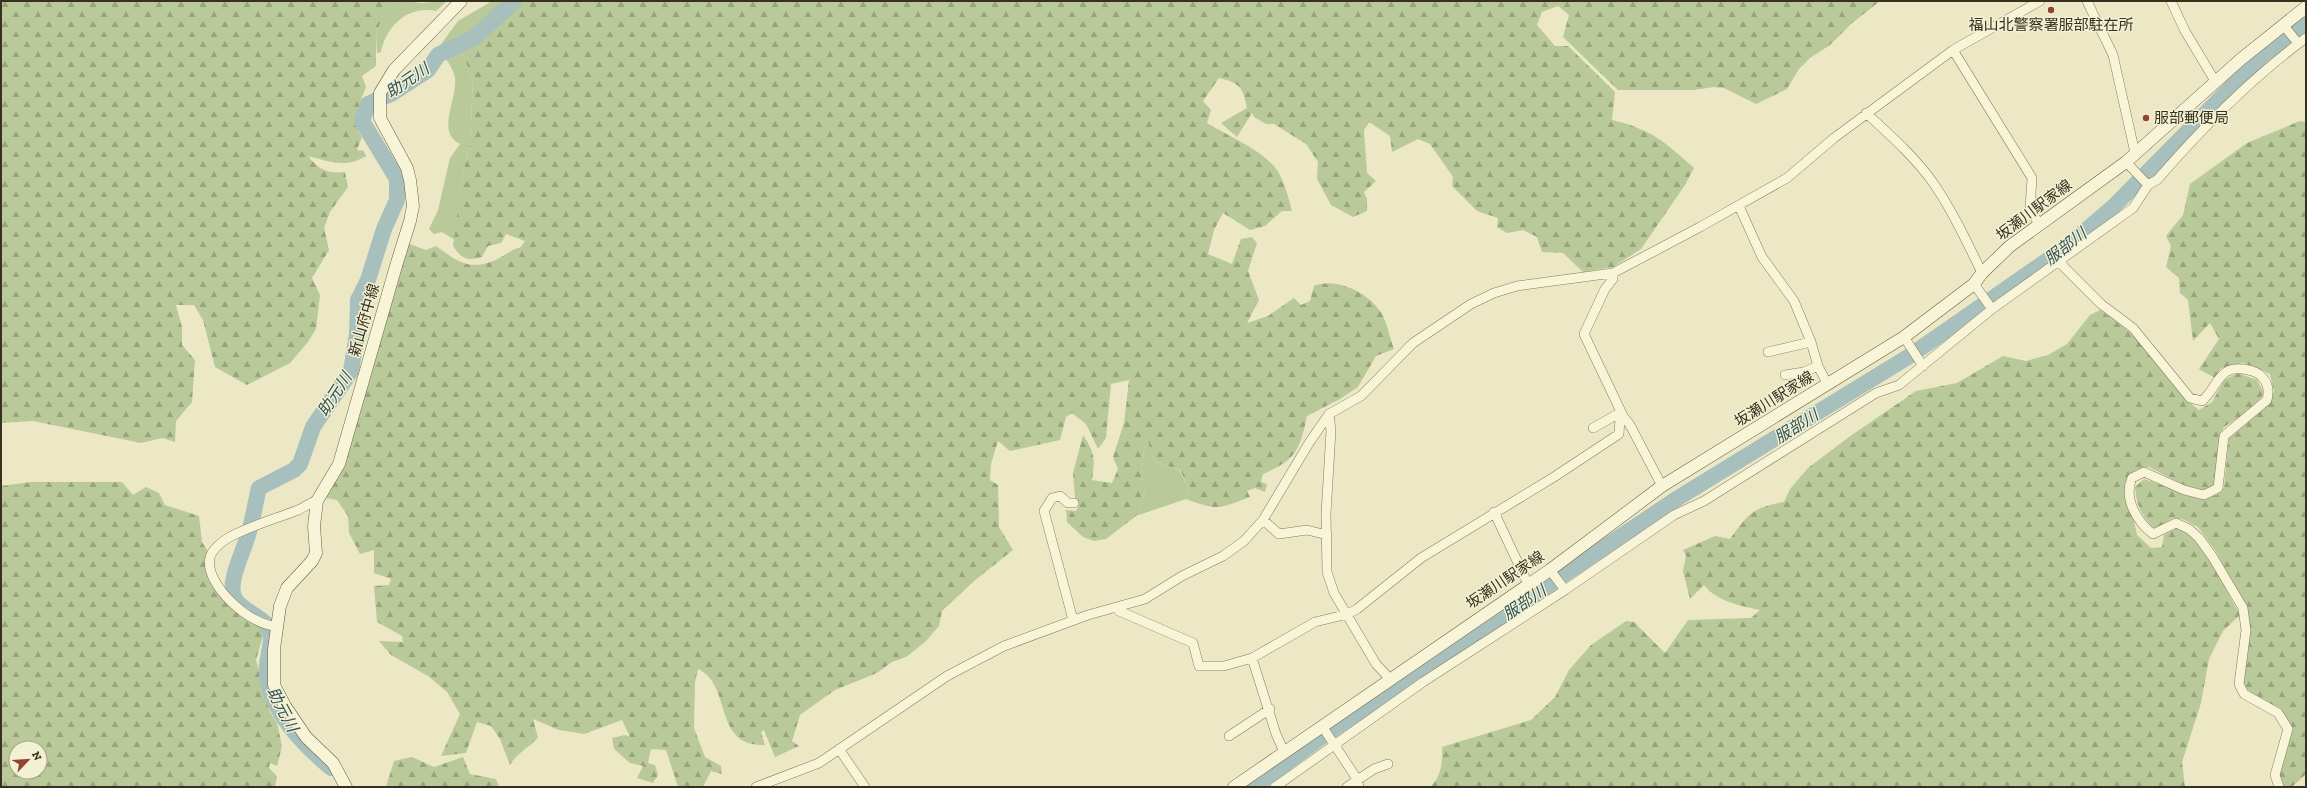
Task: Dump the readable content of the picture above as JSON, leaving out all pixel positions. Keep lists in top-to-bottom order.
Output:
{
  "streets": {
    "main road": ["坂瀬川駅家線", "新山府中線"]
  },
  "water": ["助元川", "服部川"],
  "places": ["福山北警察署服部駐在所", "服部郵便局"],
  "north": "top right"
}
